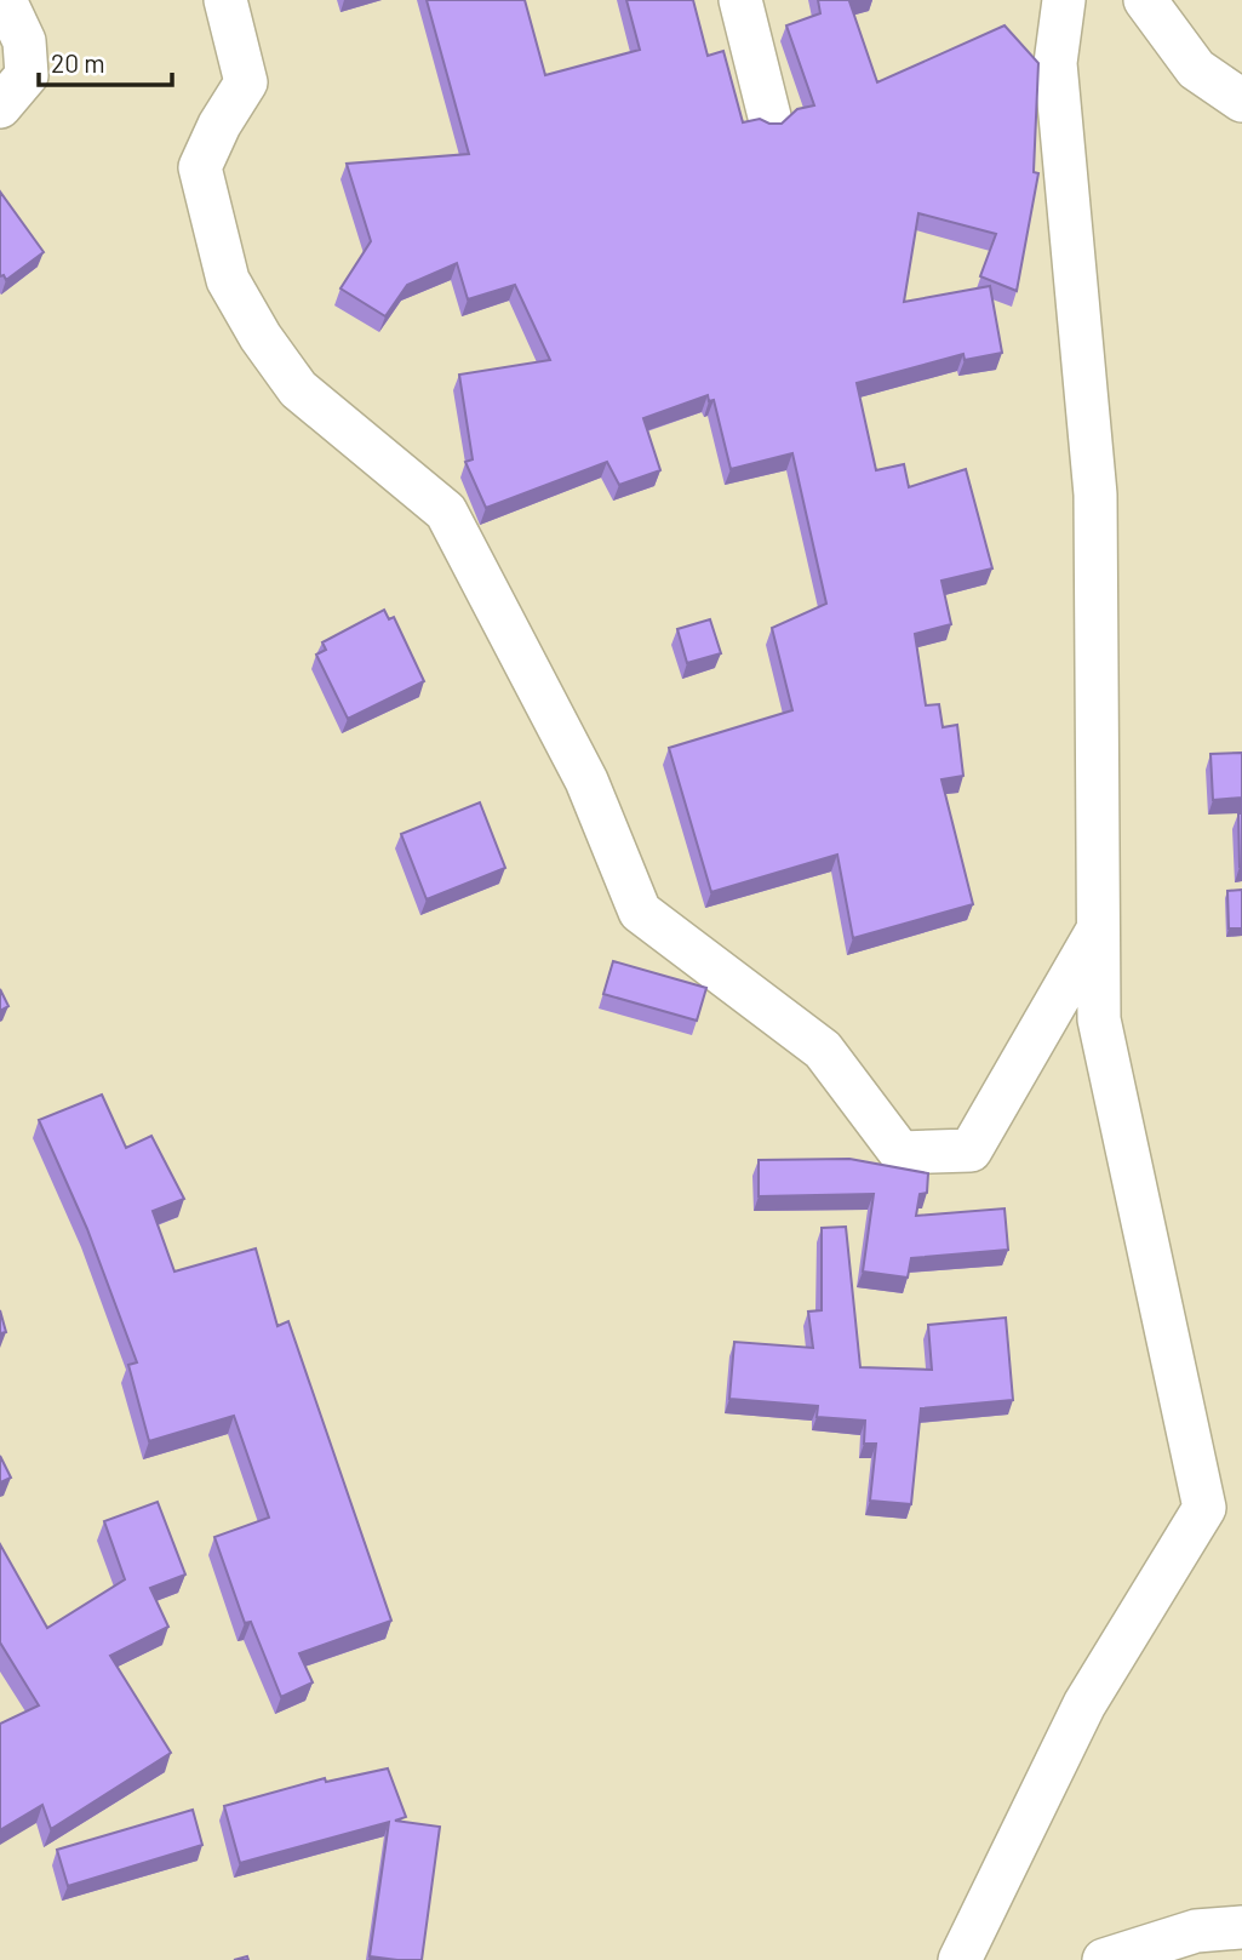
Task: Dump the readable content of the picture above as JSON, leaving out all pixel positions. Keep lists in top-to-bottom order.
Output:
{
  "scale_bar": "20 m"
}
